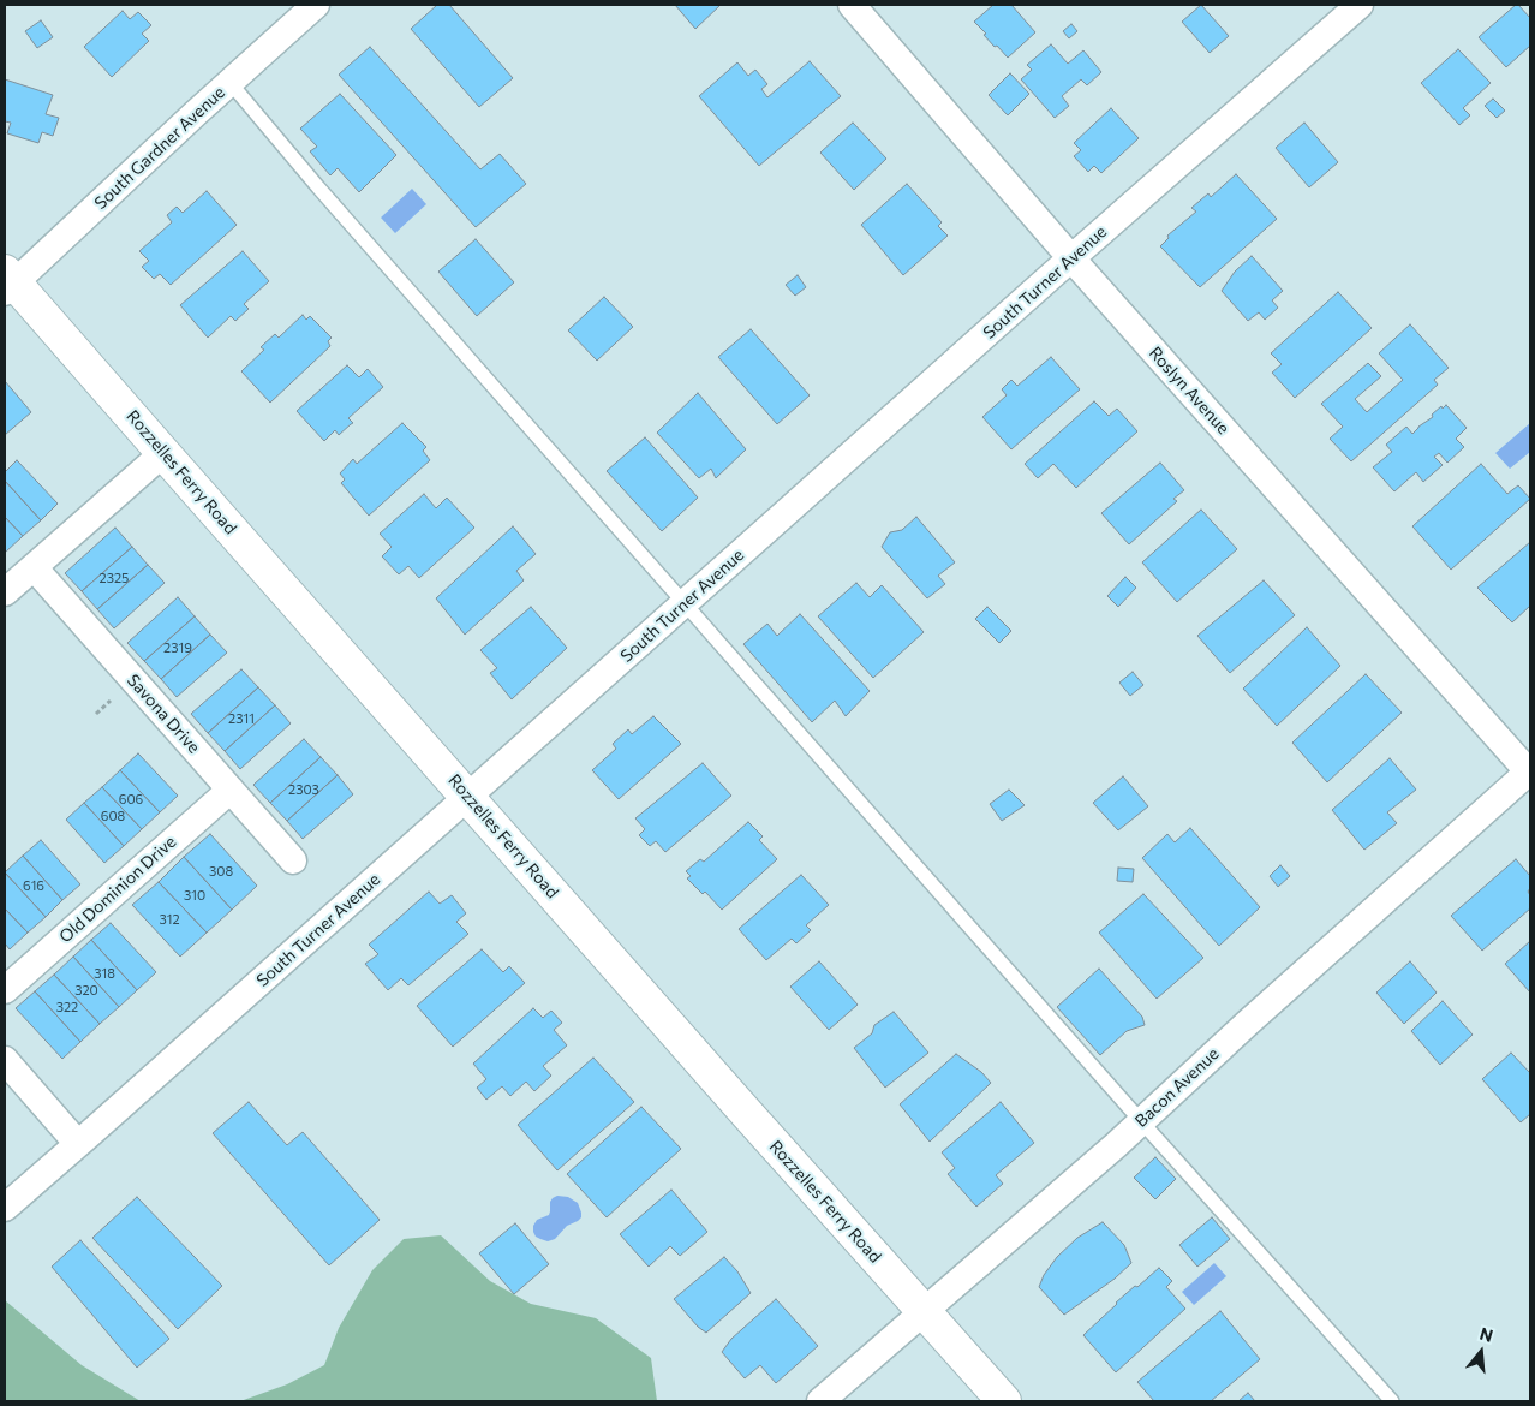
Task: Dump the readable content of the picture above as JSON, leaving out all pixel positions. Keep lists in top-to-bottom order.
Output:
{
  "streets": {
    "street": [
      "South Gardner Avenue",
      "South Turner Avenue",
      "Roslyn Avenue",
      "Rozzelles Ferry Road",
      "Savona Drive",
      "Old Dominion Drive",
      "Bacon Avenue"
    ]
  },
  "crossings": [
    ["South Gardner Avenue", "Rozzelles Ferry Road"],
    ["South Turner Avenue", "Roslyn Avenue"],
    ["South Turner Avenue", "Rozzelles Ferry Road"],
    ["Roslyn Avenue", "Bacon Avenue"],
    ["Rozzelles Ferry Road", "Bacon Avenue"],
    ["Savona Drive", "Old Dominion Drive"]
  ],
  "house_numbers": [
    "2325",
    "2319",
    "2311",
    "2303",
    "606",
    "608",
    "308",
    "616",
    "310",
    "312",
    "318",
    "320",
    "322"
  ],
  "north": "top"
}
